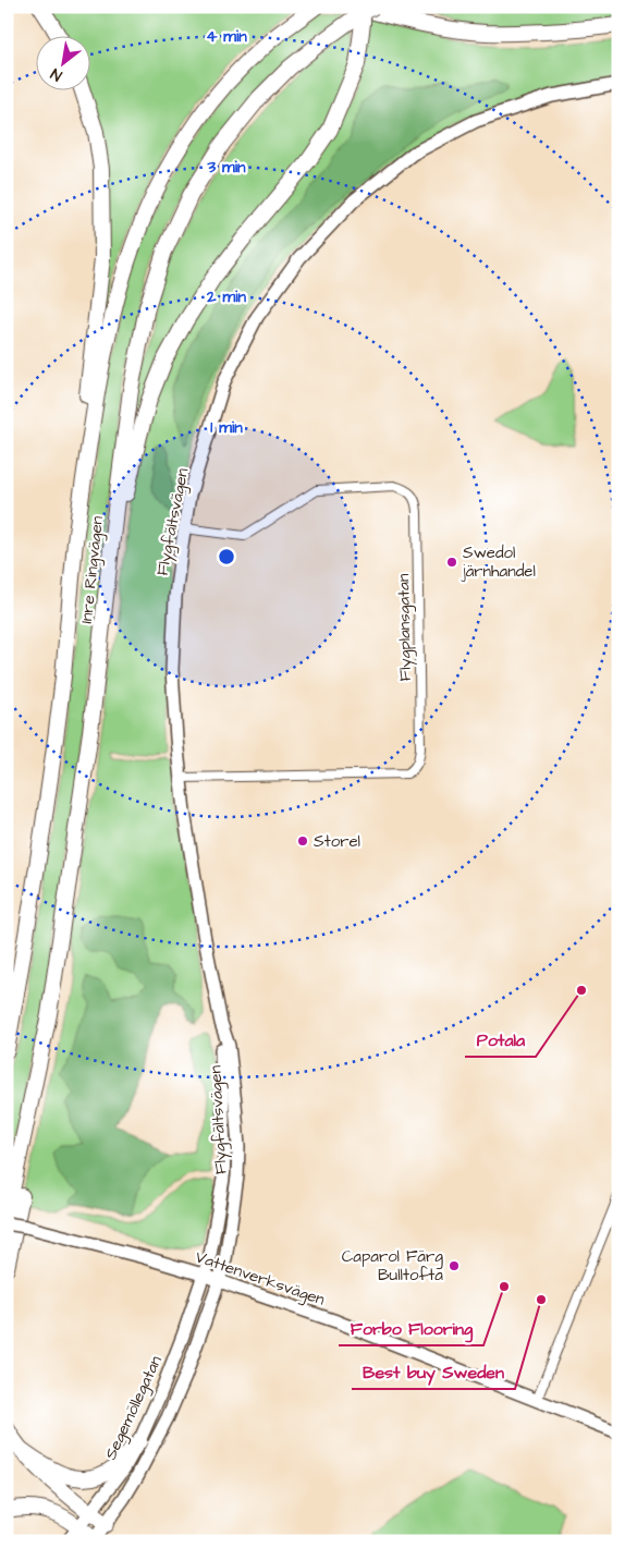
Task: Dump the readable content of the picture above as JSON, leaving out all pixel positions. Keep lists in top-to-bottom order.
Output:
{
  "streets": {
    "highway": ["Inre Ringvägen"],
    "street": [
      "Flygfältsvägen",
      "Flygplansgatan",
      "Vattenverksvägen",
      "Segemöllegatan"
    ]
  },
  "crossings": [
    ["Flygfältsvägen", "Flygplansgatan"],
    ["Flygfältsvägen", "Vattenverksvägen"],
    ["Flygfältsvägen", "Segemöllegatan"],
    ["Vattenverksvägen", "Segemöllegatan"]
  ],
  "places": [
    "Swedol järnhandel",
    "Storel",
    "Potala",
    "Caparol Färg Bulltofta",
    "Forbo Flooring",
    "Best buy Sweden"
  ],
  "north": "bottom left",
  "rings": [
    "4 min",
    "3 min",
    "2 min",
    "1 min"
  ]
}
